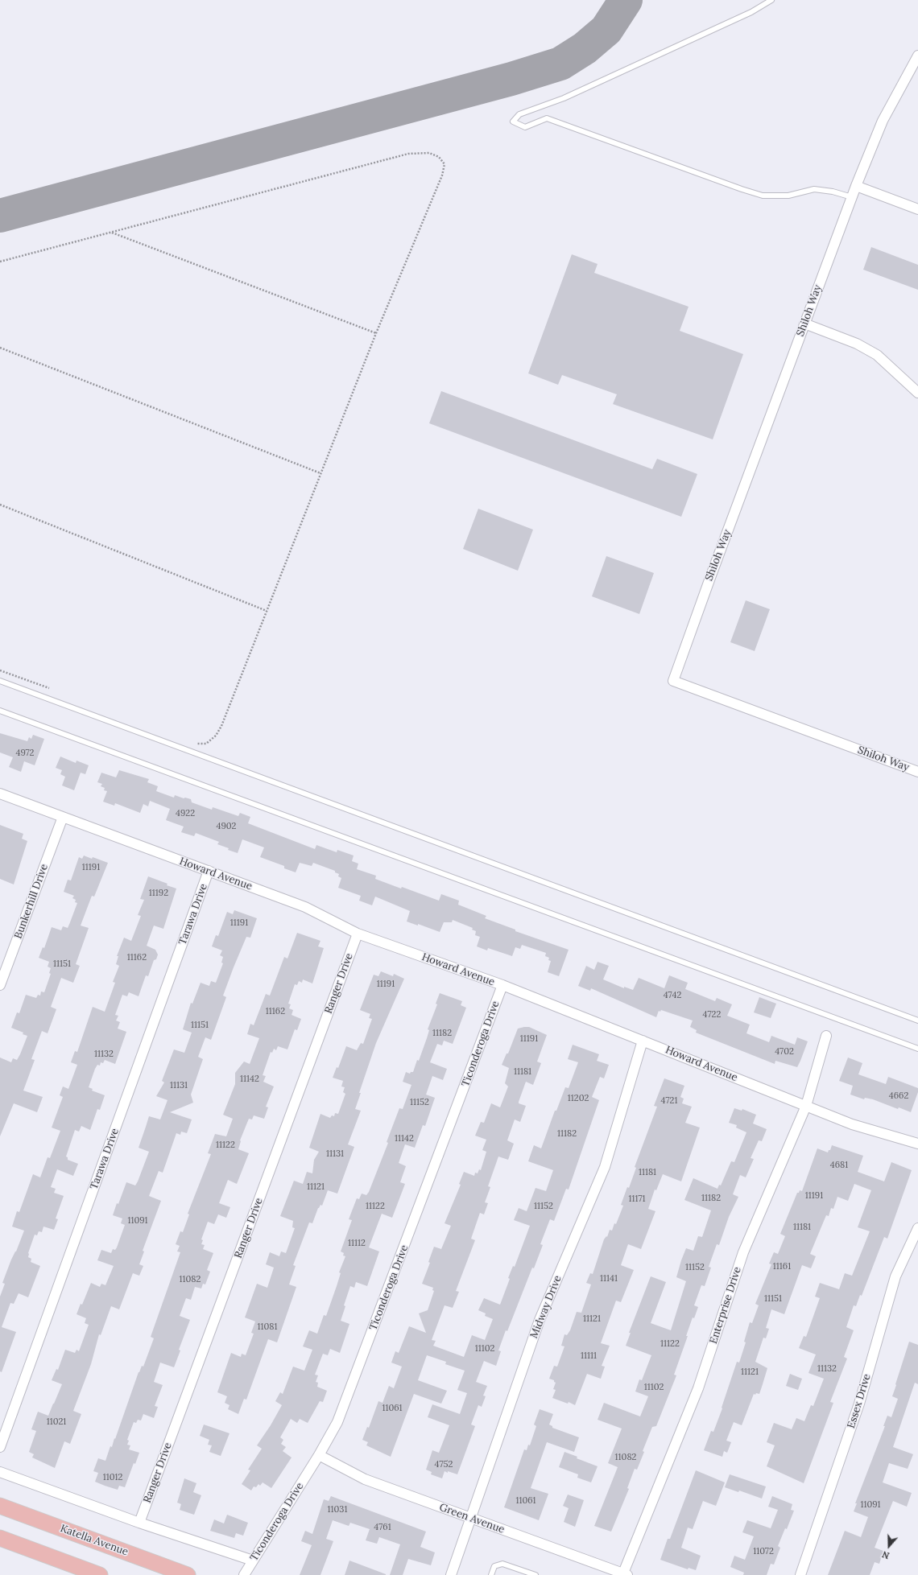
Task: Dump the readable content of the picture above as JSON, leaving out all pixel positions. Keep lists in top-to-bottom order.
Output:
{
  "streets": {
    "main road": ["Katella Avenue"],
    "street": [
      "Shiloh Way",
      "Howard Avenue",
      "Bunkerhill Drive",
      "Tarawa Drive",
      "Ranger Drive",
      "Ticonderoga Drive",
      "Enterprise Drive",
      "Midway Drive",
      "Essex Drive",
      "Green Avenue"
    ]
  },
  "crossings": [
    ["Howard Avenue", "Bunkerhill Drive"],
    ["Howard Avenue", "Tarawa Drive"],
    ["Howard Avenue", "Ranger Drive"],
    ["Howard Avenue", "Ticonderoga Drive"],
    ["Howard Avenue", "Enterprise Drive"],
    ["Howard Avenue", "Midway Drive"],
    ["Ticonderoga Drive", "Green Avenue"],
    ["Enterprise Drive", "Green Avenue"],
    ["Midway Drive", "Green Avenue"]
  ],
  "house_numbers": [
    "4972",
    "4922",
    "4902",
    "11191",
    "11192",
    "11191",
    "11162",
    "11151",
    "11191",
    "4742",
    "11162",
    "4722",
    "11151",
    "11182",
    "11191",
    "4702",
    "11132",
    "11181",
    "11142",
    "11131",
    "4662",
    "11202",
    "4721",
    "11152",
    "11182",
    "11142",
    "11122",
    "11131",
    "4681",
    "11181",
    "11121",
    "11191",
    "11182",
    "11171",
    "11122",
    "11152",
    "11091",
    "11181",
    "11112",
    "11161",
    "11152",
    "11141",
    "11082",
    "11151",
    "11121",
    "11081",
    "11122",
    "11102",
    "11111",
    "11132",
    "11121",
    "11102",
    "11061",
    "11021",
    "11082",
    "4752",
    "11012",
    "11061",
    "11091",
    "11031",
    "4761",
    "11072"
  ],
  "north": "bottom"
}
